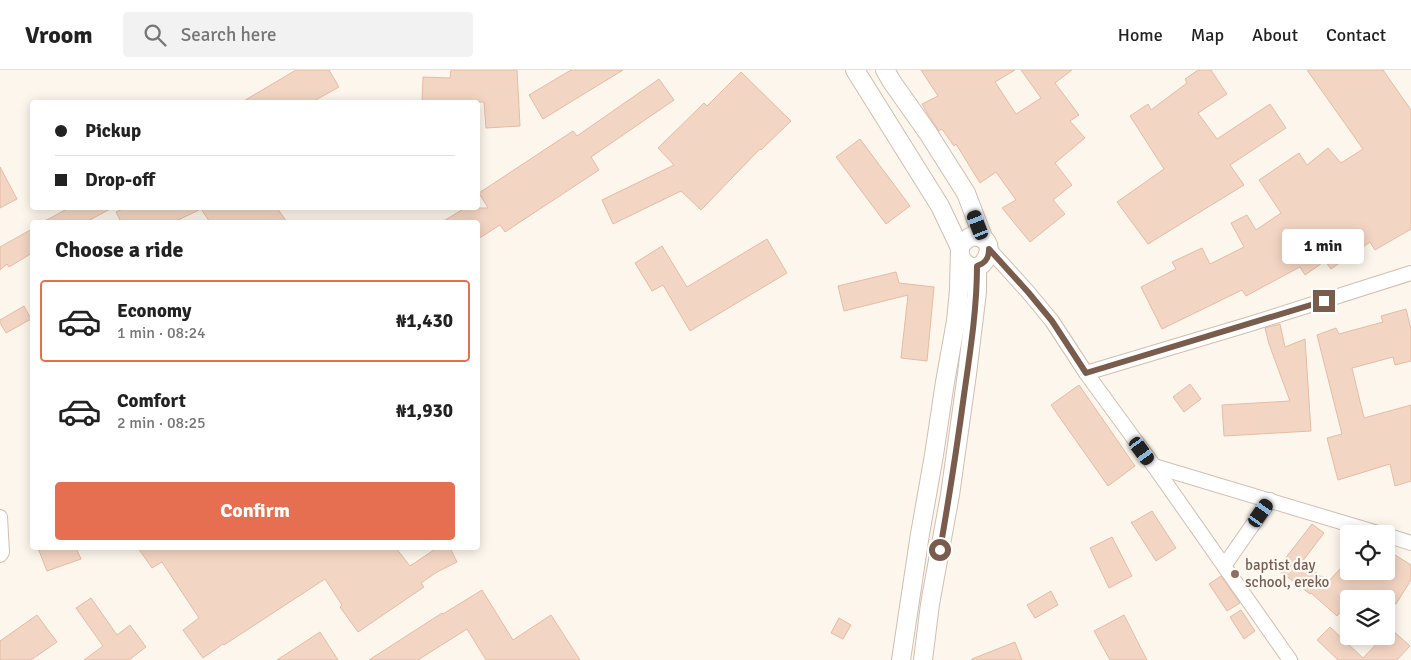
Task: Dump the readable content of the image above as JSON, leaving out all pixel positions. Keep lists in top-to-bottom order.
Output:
{
  "places": ["baptist day school, ereko"],
  "page": {
    "header": "Vroom",
    "search": "Search here",
    "nav": [
      "Home",
      "Map",
      "About",
      "Contact"
    ],
    "banner": ["Pickup", "Drop-off"],
    "heading": "Choose a ride",
    "bubble": "1 min",
    "list": [
      {
        "name": "Economy",
        "note": "1 min · 08:24",
        "value": "₦1,430"
      },
      {
        "name": "Comfort",
        "note": "2 min · 08:25",
        "value": "₦1,930"
      }
    ],
    "buttons": "Confirm"
  }
}
